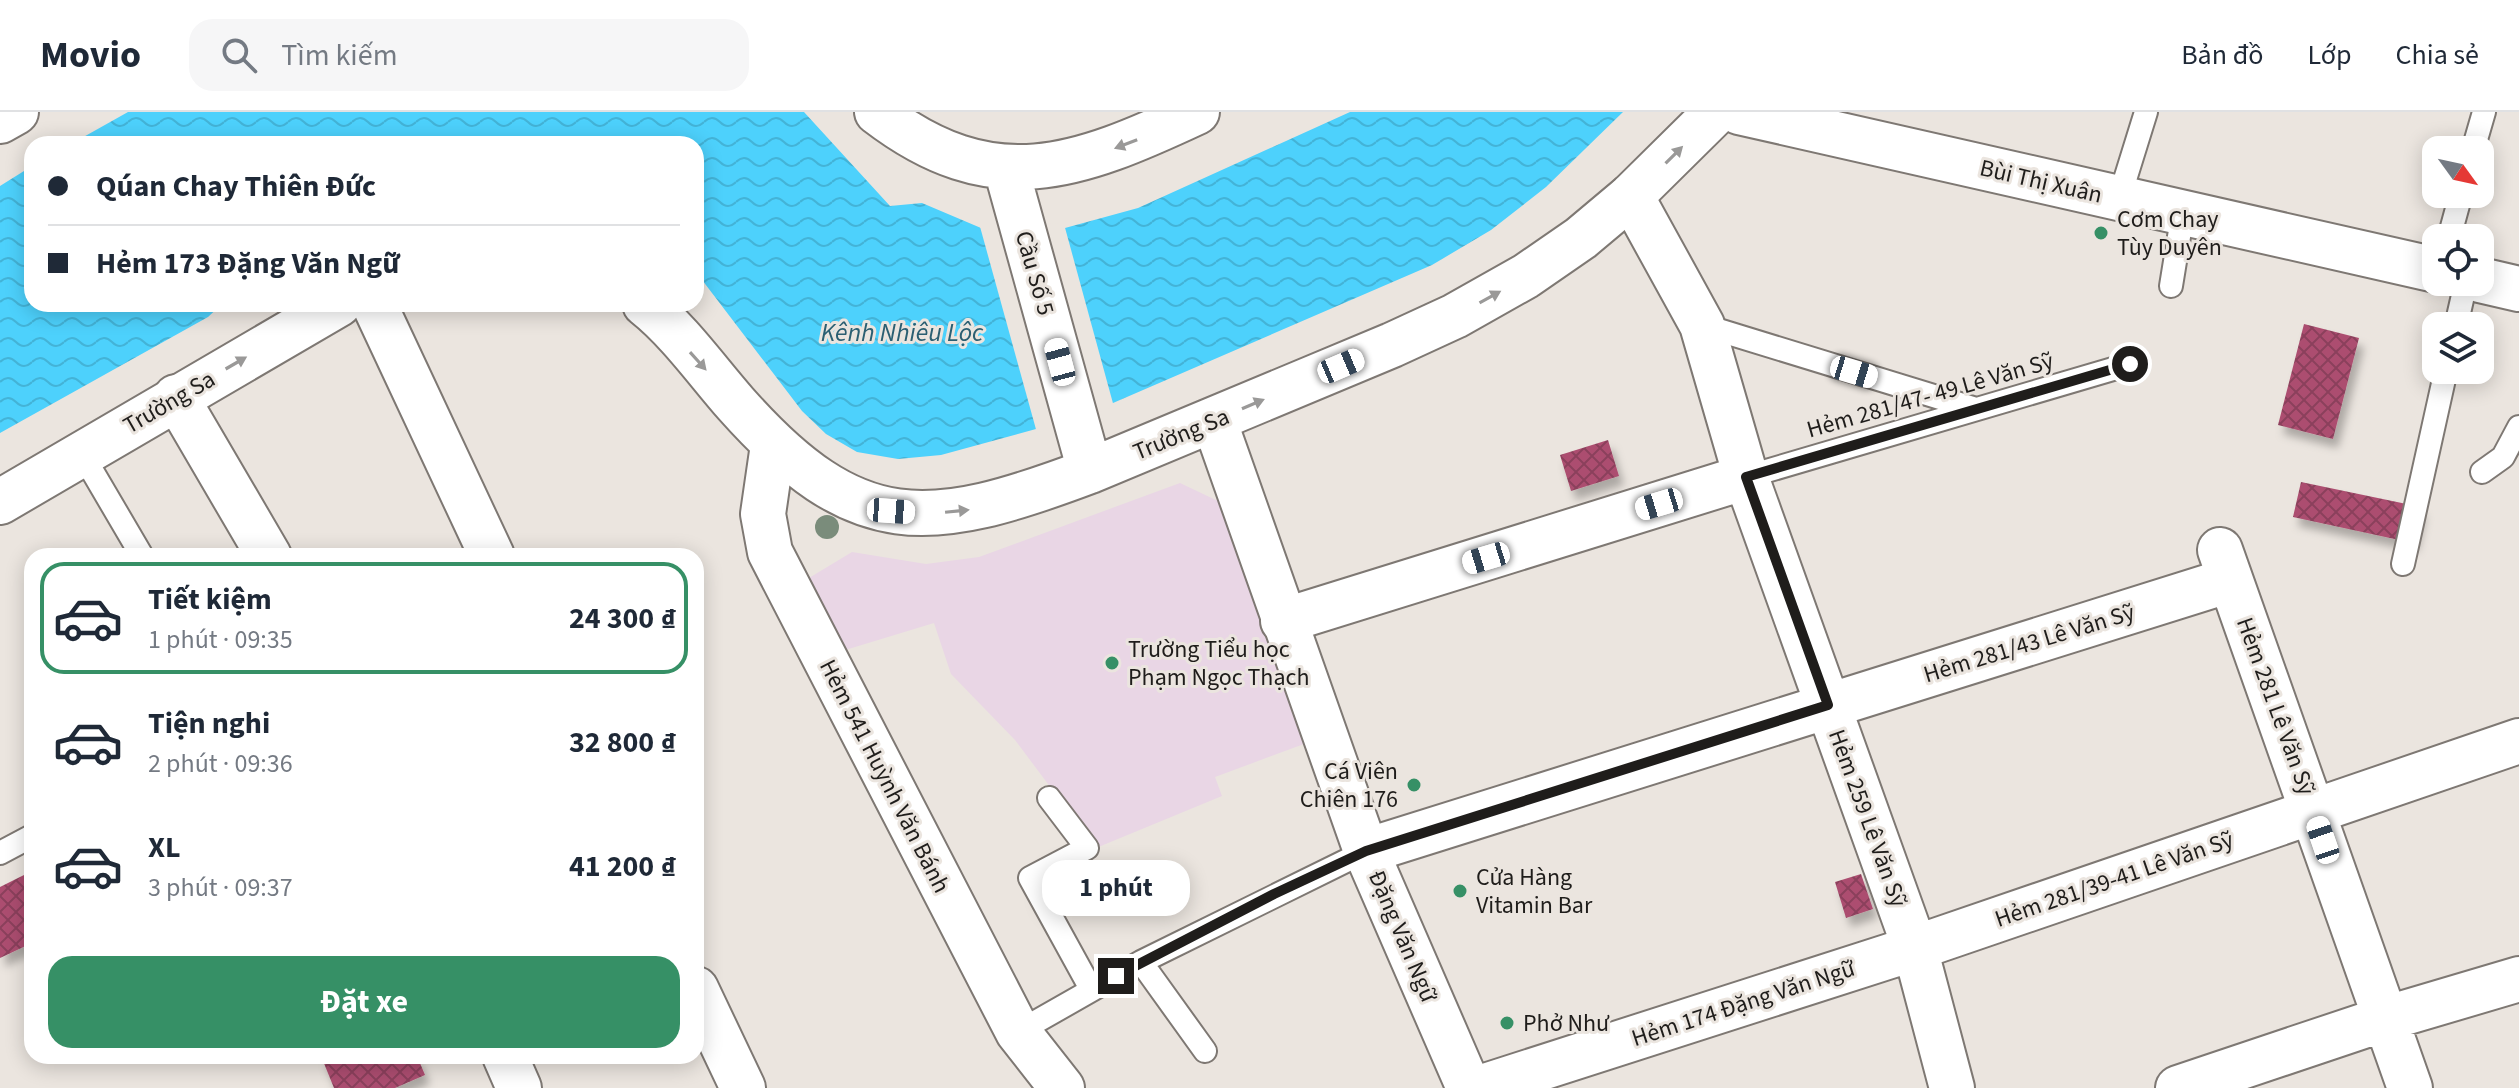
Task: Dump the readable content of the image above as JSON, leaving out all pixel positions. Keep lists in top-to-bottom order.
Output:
{
  "streets": {
    "street": [
      "Bùi Thị Xuân",
      "Cầu Số 5",
      "Trường Sa",
      "Hẻm 281/43 Lê Văn Sỹ",
      "Hẻm 281 Lê Văn Sỹ",
      "Hẻm 541 Huỳnh Văn Bánh",
      "Hẻm 259 Lê Văn Sỹ",
      "Hẻm 281/39-41 Lê Văn Sỹ",
      "Đặng Văn Ngữ",
      "Hẻm 174 Đặng Văn Ngữ"
    ],
    "lane": ["Hẻm 281/47- 49 Lê Văn Sỹ"]
  },
  "crossings": [
    ["Cầu Số 5", "Trường Sa"],
    ["Hẻm 281/47- 49 Lê Văn Sỹ", "Hẻm 259 Lê Văn Sỹ"],
    ["Trường Sa", "Hẻm 541 Huỳnh Văn Bánh"],
    ["Trường Sa", "Hẻm 259 Lê Văn Sỹ"],
    ["Trường Sa", "Đặng Văn Ngữ"],
    ["Hẻm 281/43 Lê Văn Sỹ", "Hẻm 281 Lê Văn Sỹ"],
    ["Hẻm 281/43 Lê Văn Sỹ", "Hẻm 259 Lê Văn Sỹ"],
    ["Hẻm 281/43 Lê Văn Sỹ", "Đặng Văn Ngữ"],
    ["Hẻm 281 Lê Văn Sỹ", "Hẻm 281/39-41 Lê Văn Sỹ"],
    ["Hẻm 259 Lê Văn Sỹ", "Hẻm 281/39-41 Lê Văn Sỹ"],
    ["Hẻm 259 Lê Văn Sỹ", "Hẻm 174 Đặng Văn Ngữ"],
    ["Hẻm 281/39-41 Lê Văn Sỹ", "Hẻm 174 Đặng Văn Ngữ"]
  ],
  "water": ["Kênh Nhiêu Lộc"],
  "places": [
    "Cơm Chay Tùy Duyên",
    "Trường Tiểu học Phạm Ngọc Thạch",
    "Cá Viên Chiên 176",
    "Cửa Hàng Vitamin Bar",
    "Phở Như"
  ],
  "north": "bottom right",
  "page": {
    "header": "Movio",
    "search": "Tìm kiếm",
    "nav": ["Bản đồ", "Lớp", "Chia sẻ"],
    "banner": ["Qúan Chay Thiên Đức", "Hẻm 173 Đặng Văn Ngữ"],
    "list": [
      {
        "name": "Tiết kiệm",
        "note": "1 phút · 09:35",
        "value": "24 300 ₫"
      },
      {
        "name": "Tiện nghi",
        "note": "2 phút · 09:36",
        "value": "32 800 ₫"
      },
      {
        "name": "XL",
        "note": "3 phút · 09:37",
        "value": "41 200 ₫"
      }
    ],
    "bubble": "1 phút",
    "buttons": "Đặt xe"
  }
}
